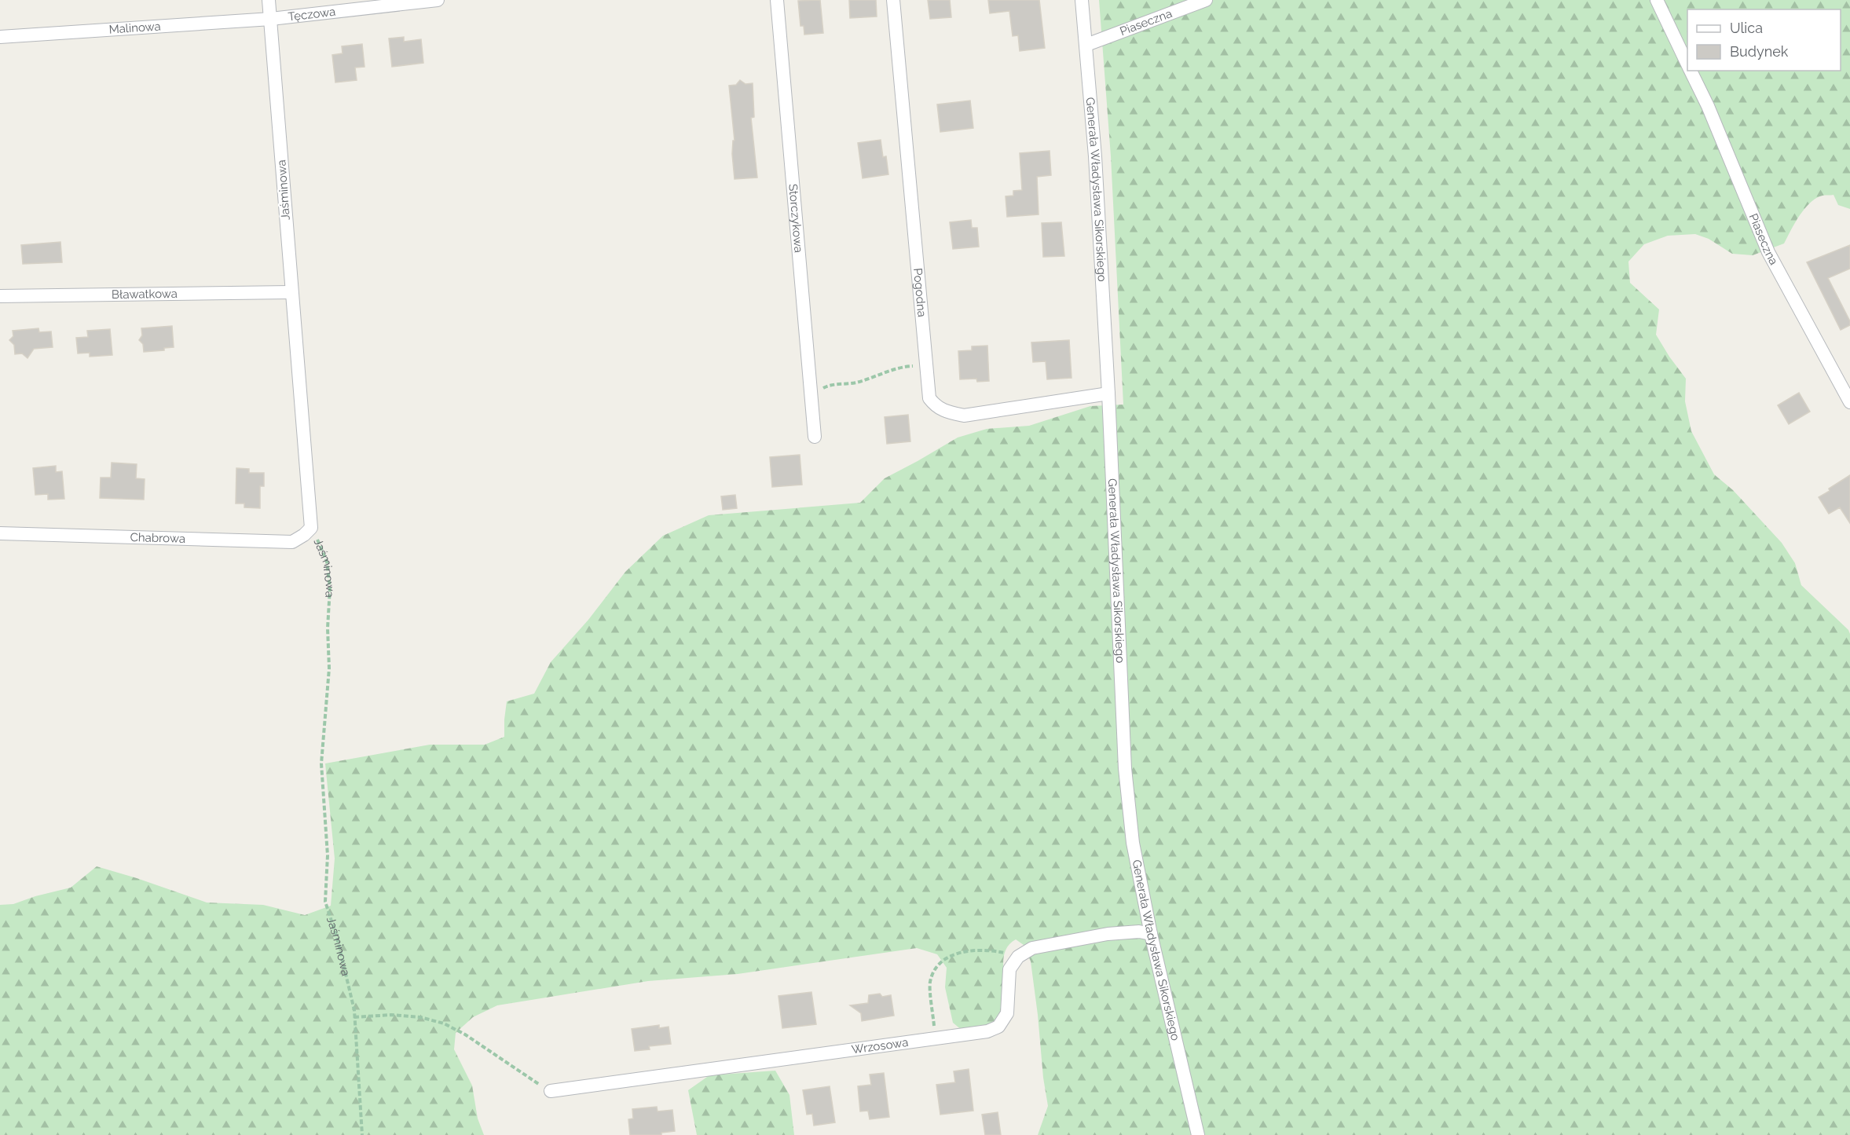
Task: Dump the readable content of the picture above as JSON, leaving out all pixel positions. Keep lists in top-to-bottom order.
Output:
{
  "streets": {
    "street": [
      "Tęczowa",
      "Piaseczna",
      "Malinowa",
      "Generała Władysława Sikorskiego",
      "Jaśminowa",
      "Storczykowa",
      "Pogodna",
      "Bławatkowa",
      "Chabrowa",
      "Wrzosowa"
    ]
  },
  "crossings": [
    ["Tęczowa", "Malinowa"],
    ["Tęczowa", "Jaśminowa"],
    ["Piaseczna", "Generała Władysława Sikorskiego"],
    ["Malinowa", "Jaśminowa"],
    ["Generała Władysława Sikorskiego", "Pogodna"],
    ["Jaśminowa", "Bławatkowa"],
    ["Jaśminowa", "Chabrowa"]
  ],
  "legend": ["Ulica", "Budynek"]
}
